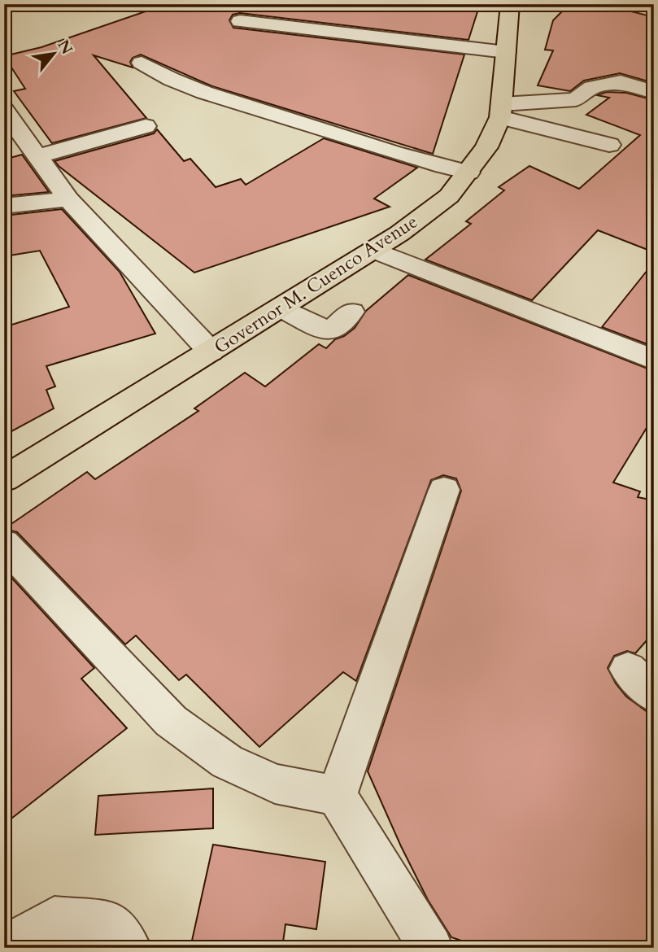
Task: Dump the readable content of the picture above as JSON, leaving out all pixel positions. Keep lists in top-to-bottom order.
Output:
{
  "streets": {
    "main road": ["Governor M. Cuenco Avenue"]
  },
  "north": "top right"
}
